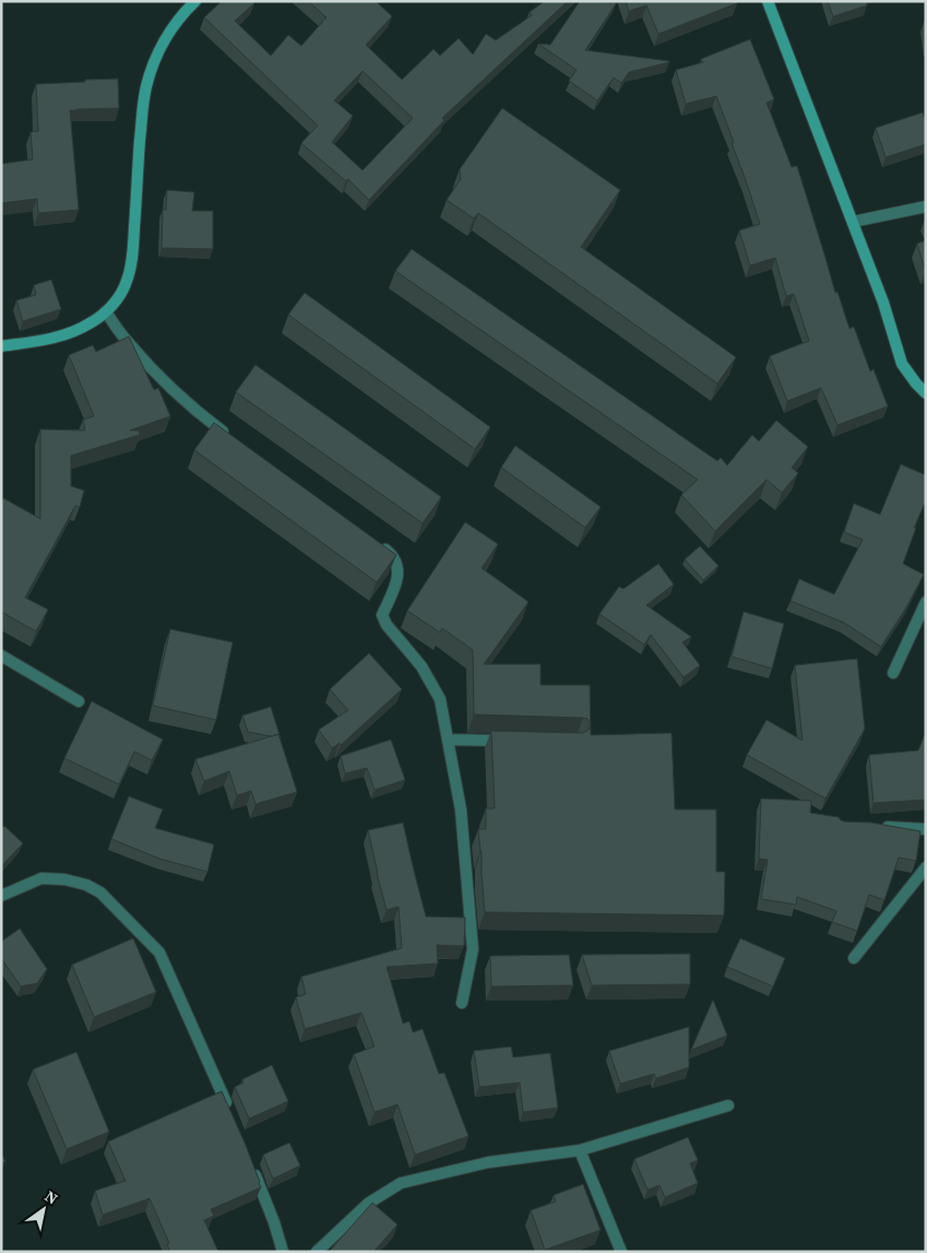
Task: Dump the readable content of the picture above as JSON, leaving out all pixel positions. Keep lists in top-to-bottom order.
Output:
{
  "north": "top right"
}
